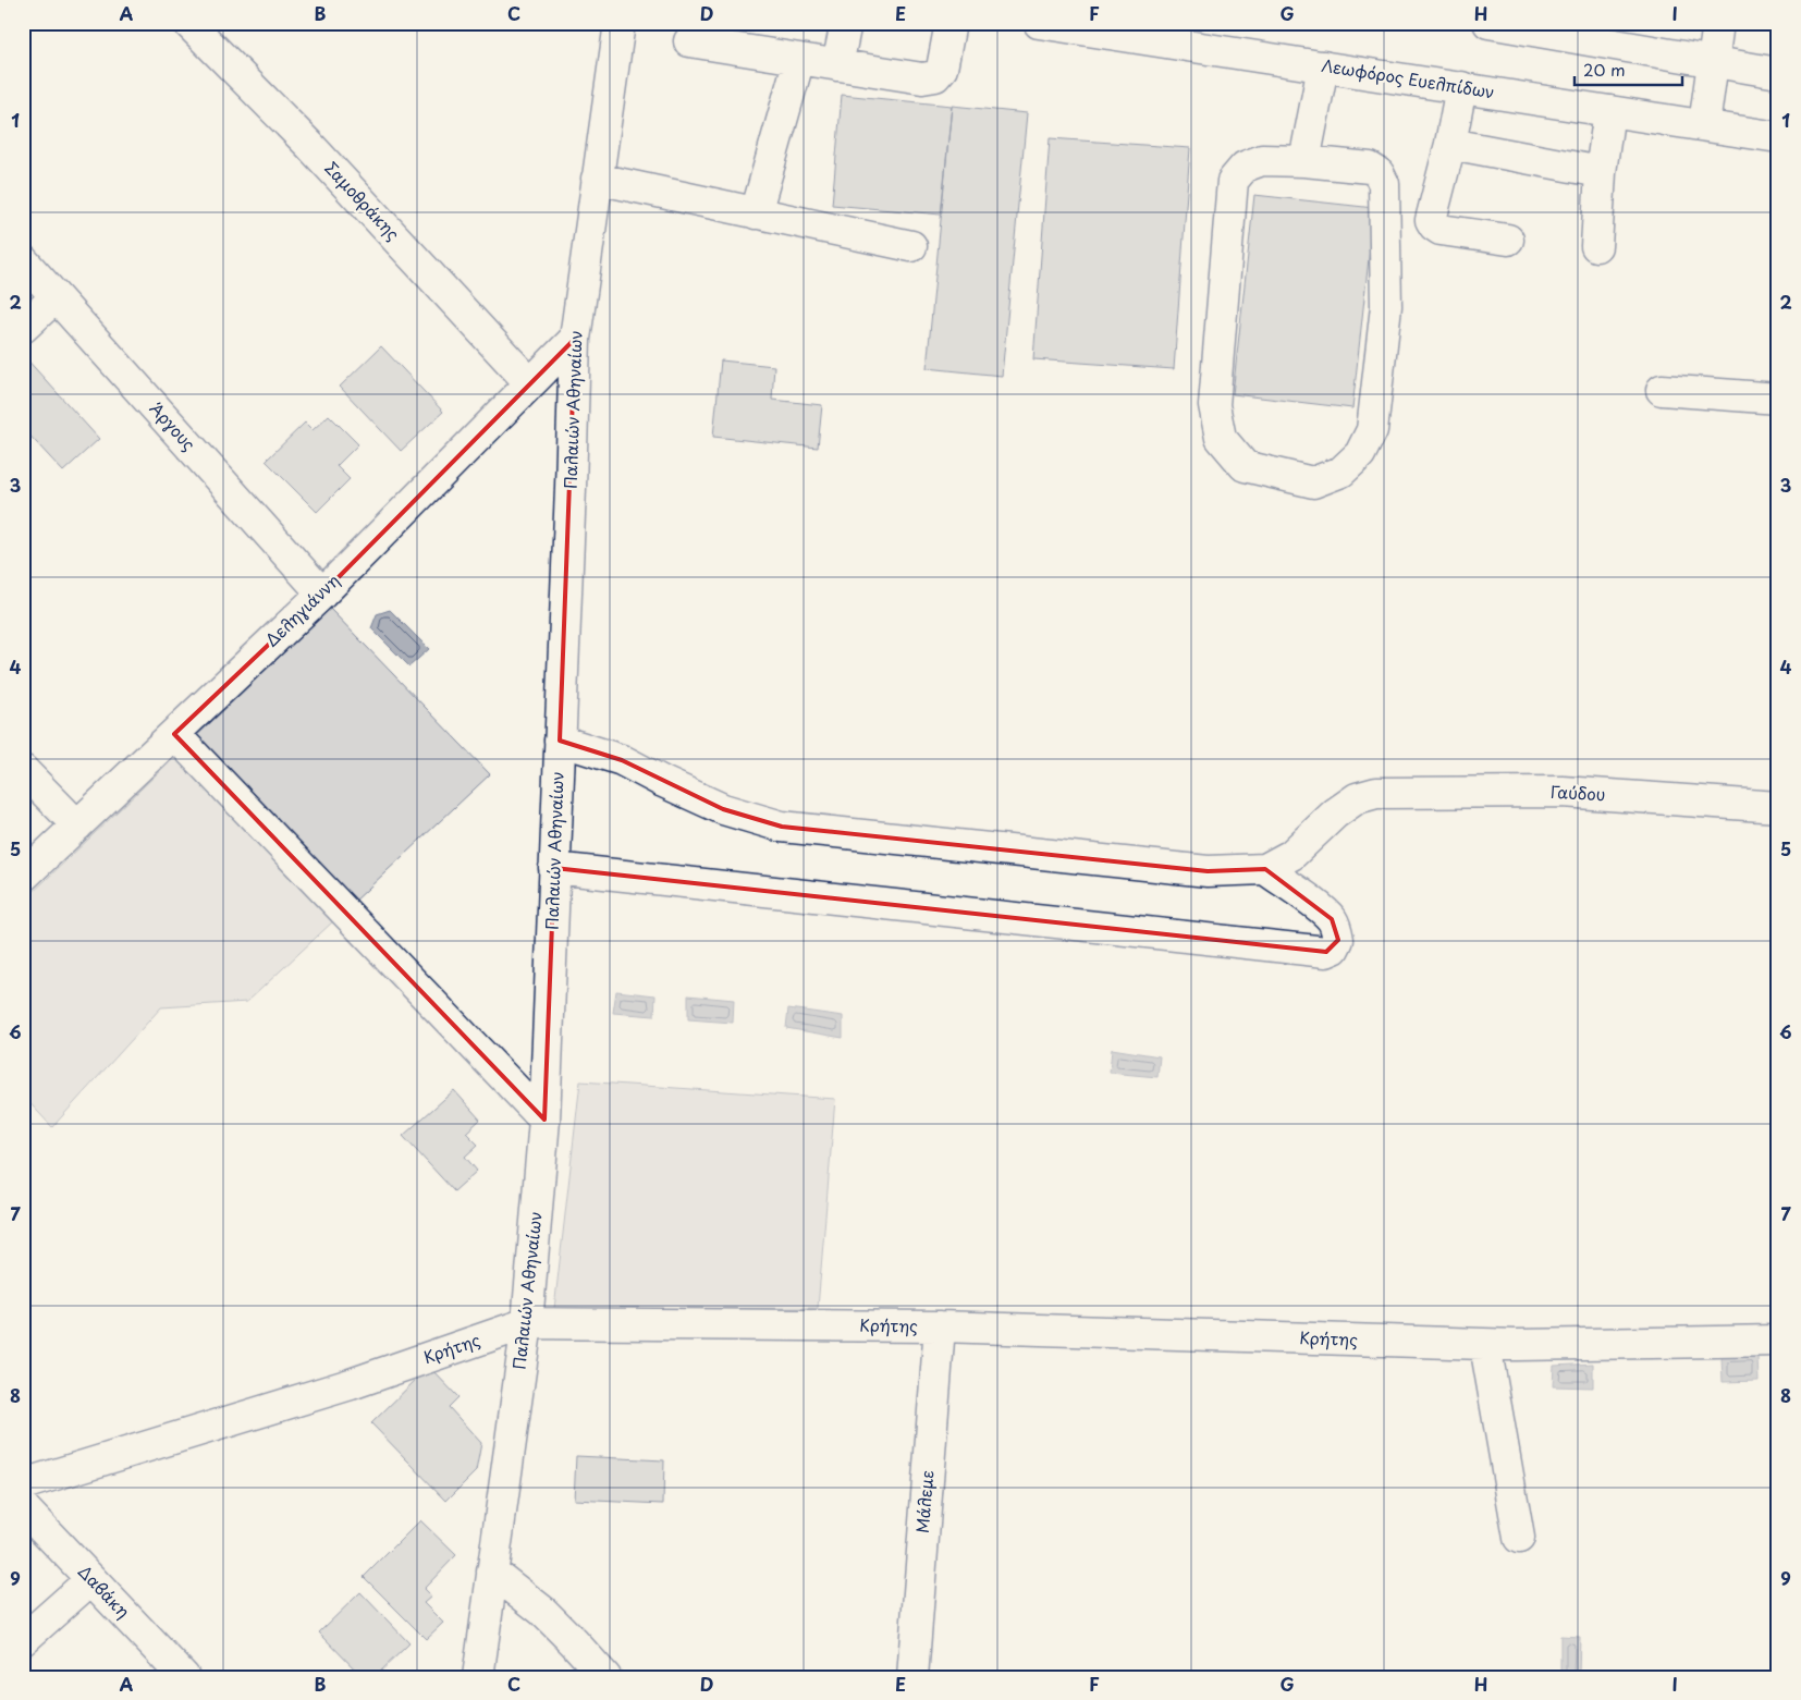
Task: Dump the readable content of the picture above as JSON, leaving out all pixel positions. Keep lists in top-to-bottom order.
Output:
{
  "streets": {
    "street": [
      "Λεωφόρος Ευελπίδων",
      "Σαμοθράκης",
      "Παλαιών Αθηναίων",
      "Άργους",
      "Δεληγιάννη",
      "Γαύδου",
      "Κρήτης",
      "Μάλεμε",
      "Δαβάκη"
    ]
  },
  "crossings": [
    ["Σαμοθράκης", "Δεληγιάννη"],
    ["Παλαιών Αθηναίων", "Δεληγιάννη"],
    ["Παλαιών Αθηναίων", "Κρήτης"],
    ["Άργους", "Δεληγιάννη"],
    ["Κρήτης", "Μάλεμε"]
  ],
  "scale_bar": "20 m",
  "grid": {
    "columns": [
      "A",
      "B",
      "C",
      "D",
      "E",
      "F",
      "G",
      "H",
      "I"
    ],
    "rows": [
      "1",
      "2",
      "3",
      "4",
      "5",
      "6",
      "7",
      "8",
      "9"
    ]
  }
}
